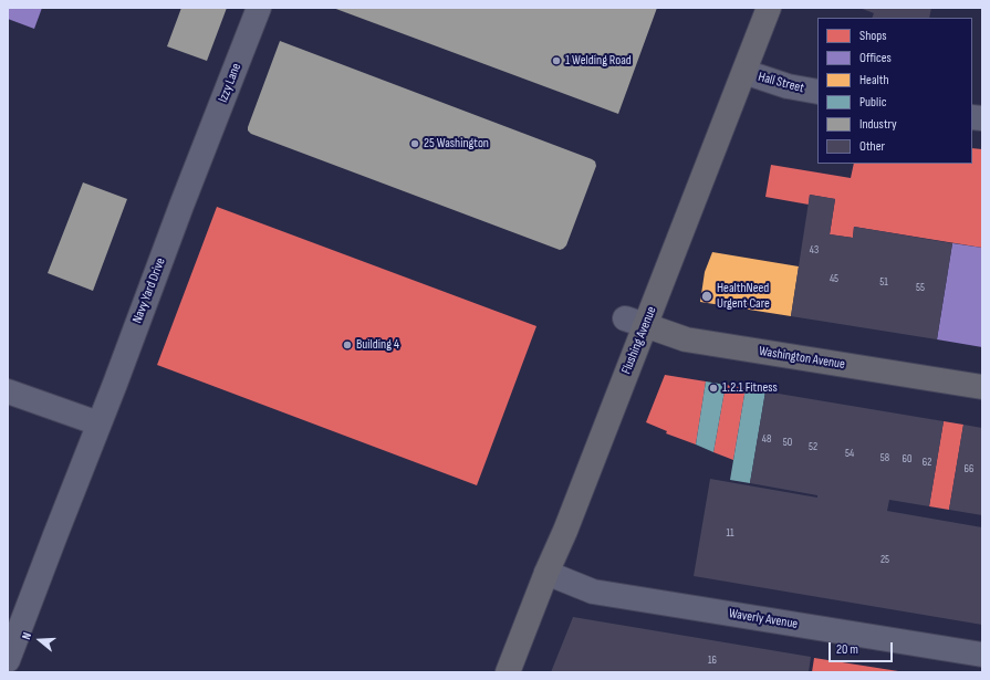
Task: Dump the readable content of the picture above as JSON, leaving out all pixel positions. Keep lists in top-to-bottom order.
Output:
{
  "streets": {
    "main road": ["Flushing Avenue", "Washington Avenue"],
    "street": [
      "Izzy Lane",
      "Hall Street",
      "Navy Yard Drive",
      "Waverly Avenue"
    ]
  },
  "crossings": [
    ["Izzy Lane", "Navy Yard Drive"],
    ["Hall Street", "Flushing Avenue"],
    ["Flushing Avenue", "Washington Avenue"],
    ["Flushing Avenue", "Waverly Avenue"]
  ],
  "places": [
    "1 Welding Road",
    "25 Washington",
    "HealthNeed Urgent Care",
    "Building 4",
    "1.2.1 Fitness"
  ],
  "house_numbers": [
    "43",
    "45",
    "51",
    "55",
    "48",
    "50",
    "52",
    "54",
    "58",
    "60",
    "62",
    "66",
    "11",
    "25",
    "16"
  ],
  "legend": [
    "Shops",
    "Offices",
    "Health",
    "Public",
    "Industry",
    "Other"
  ],
  "scale_bar": "20 m",
  "north": "left"
}
